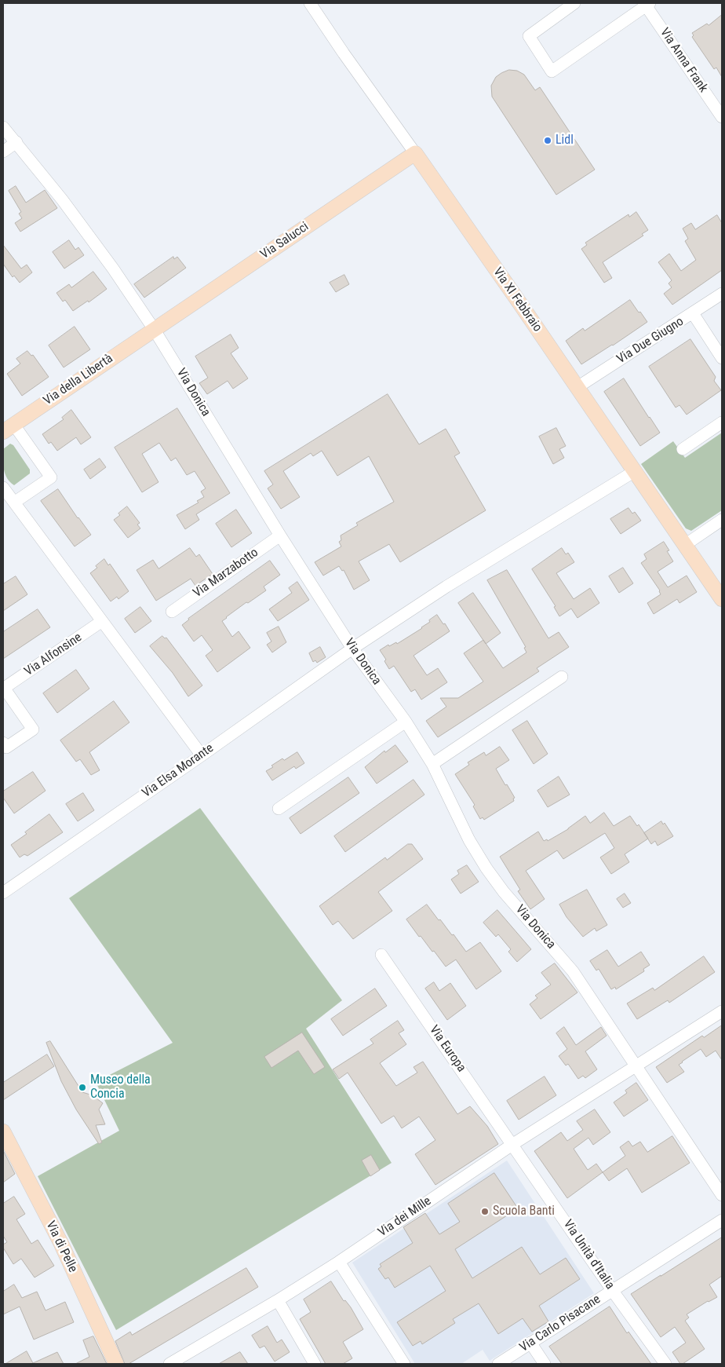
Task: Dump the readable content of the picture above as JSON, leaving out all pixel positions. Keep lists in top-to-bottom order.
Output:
{
  "streets": {
    "main road": [
      "Via Salucci",
      "Via XI Febbraio",
      "Via della Libertà",
      "Via di Pelle"
    ],
    "street": [
      "Via Anna Frank",
      "Via Due Giugno",
      "Via Donica",
      "Via Marzabotto",
      "Via Alfonsine",
      "Via Elsa Morante",
      "Via Europa",
      "Via dei Mille",
      "Via Unità d'Italia",
      "Via Carlo Pisacane"
    ]
  },
  "crossings": [
    ["Via Salucci", "Via XI Febbraio"],
    ["Via Salucci", "Via della Libertà"],
    ["Via Salucci", "Via Donica"],
    ["Via XI Febbraio", "Via Due Giugno"],
    ["Via XI Febbraio", "Via Elsa Morante"],
    ["Via della Libertà", "Via Donica"],
    ["Via Donica", "Via Marzabotto"],
    ["Via Donica", "Via Elsa Morante"],
    ["Via Donica", "Via dei Mille"],
    ["Via Europa", "Via dei Mille"],
    ["Via Europa", "Via Unità d'Italia"],
    ["Via dei Mille", "Via Unità d'Italia"],
    ["Via Unità d'Italia", "Via Carlo Pisacane"]
  ],
  "places": ["Lidl", "Museo della Concia", "Scuola Banti"]
}
